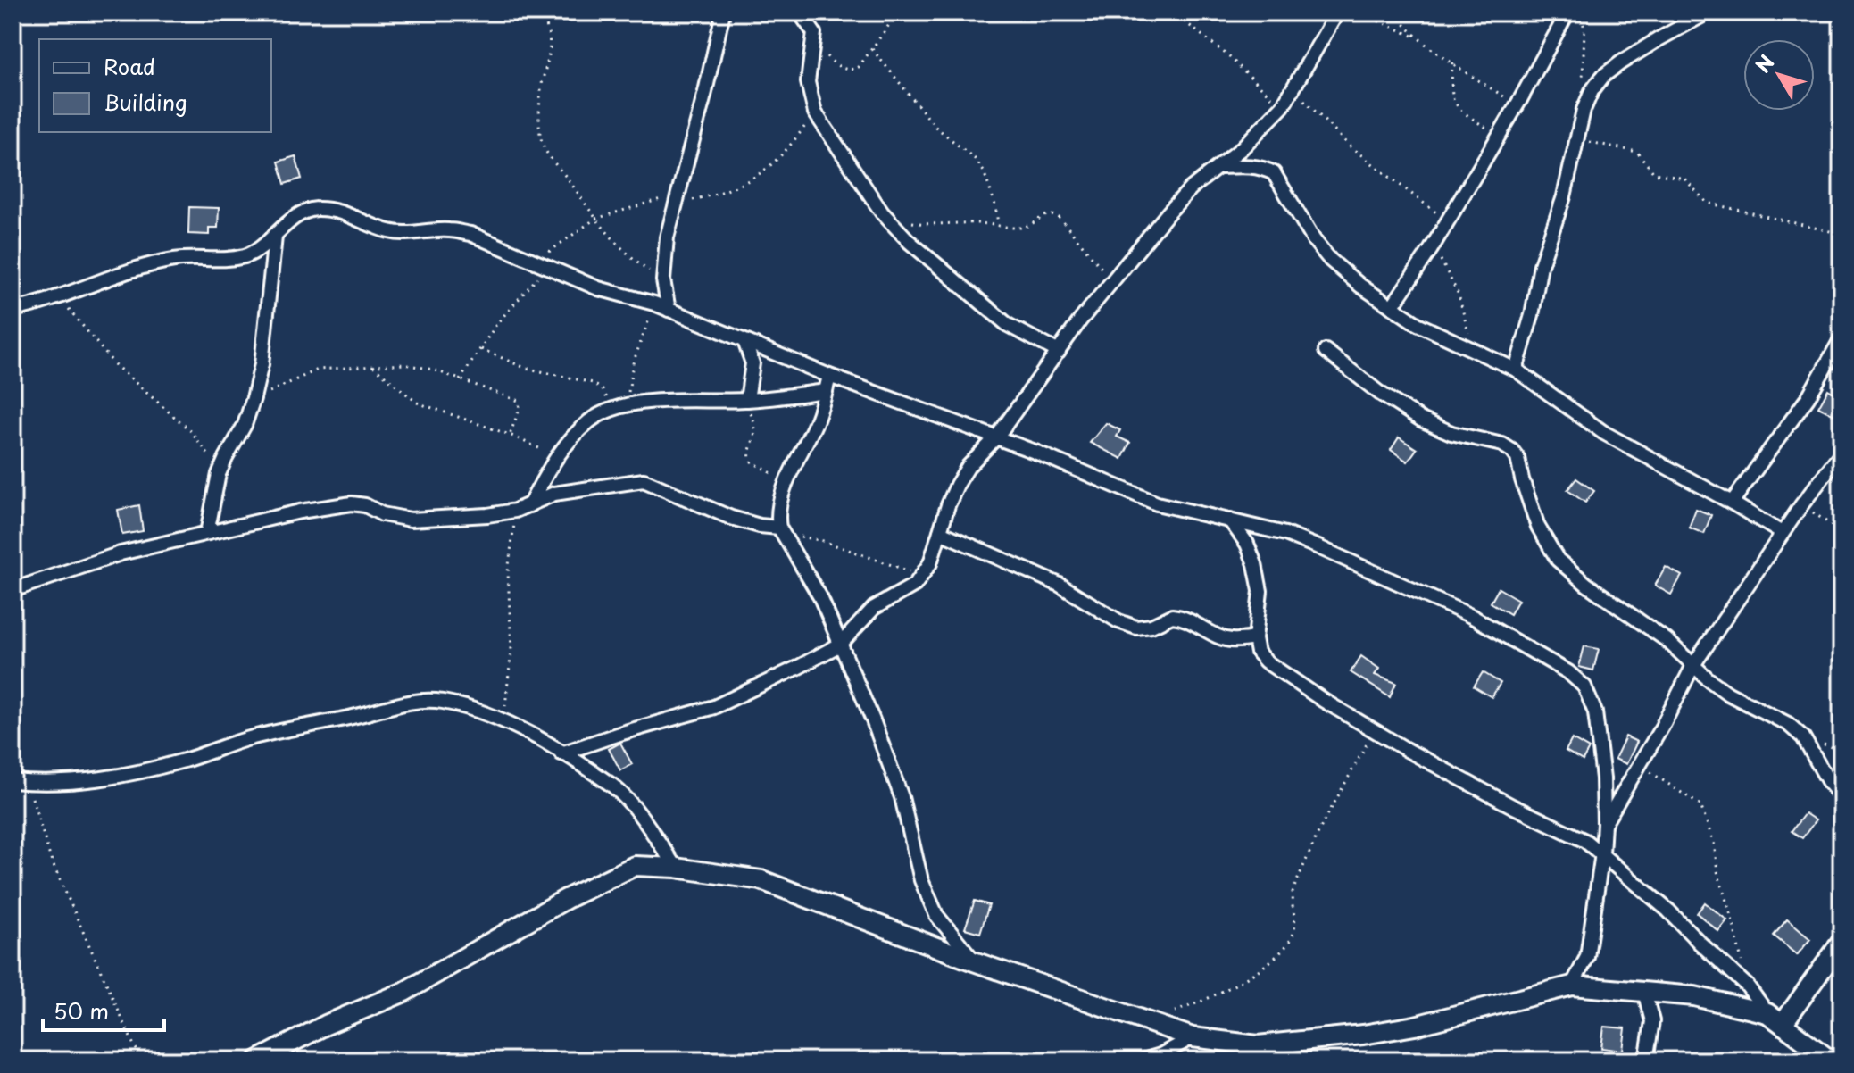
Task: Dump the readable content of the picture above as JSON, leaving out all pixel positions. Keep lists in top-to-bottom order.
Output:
{
  "legend": ["Road", "Building"],
  "scale_bar": "50 m",
  "north": "top left"
}
